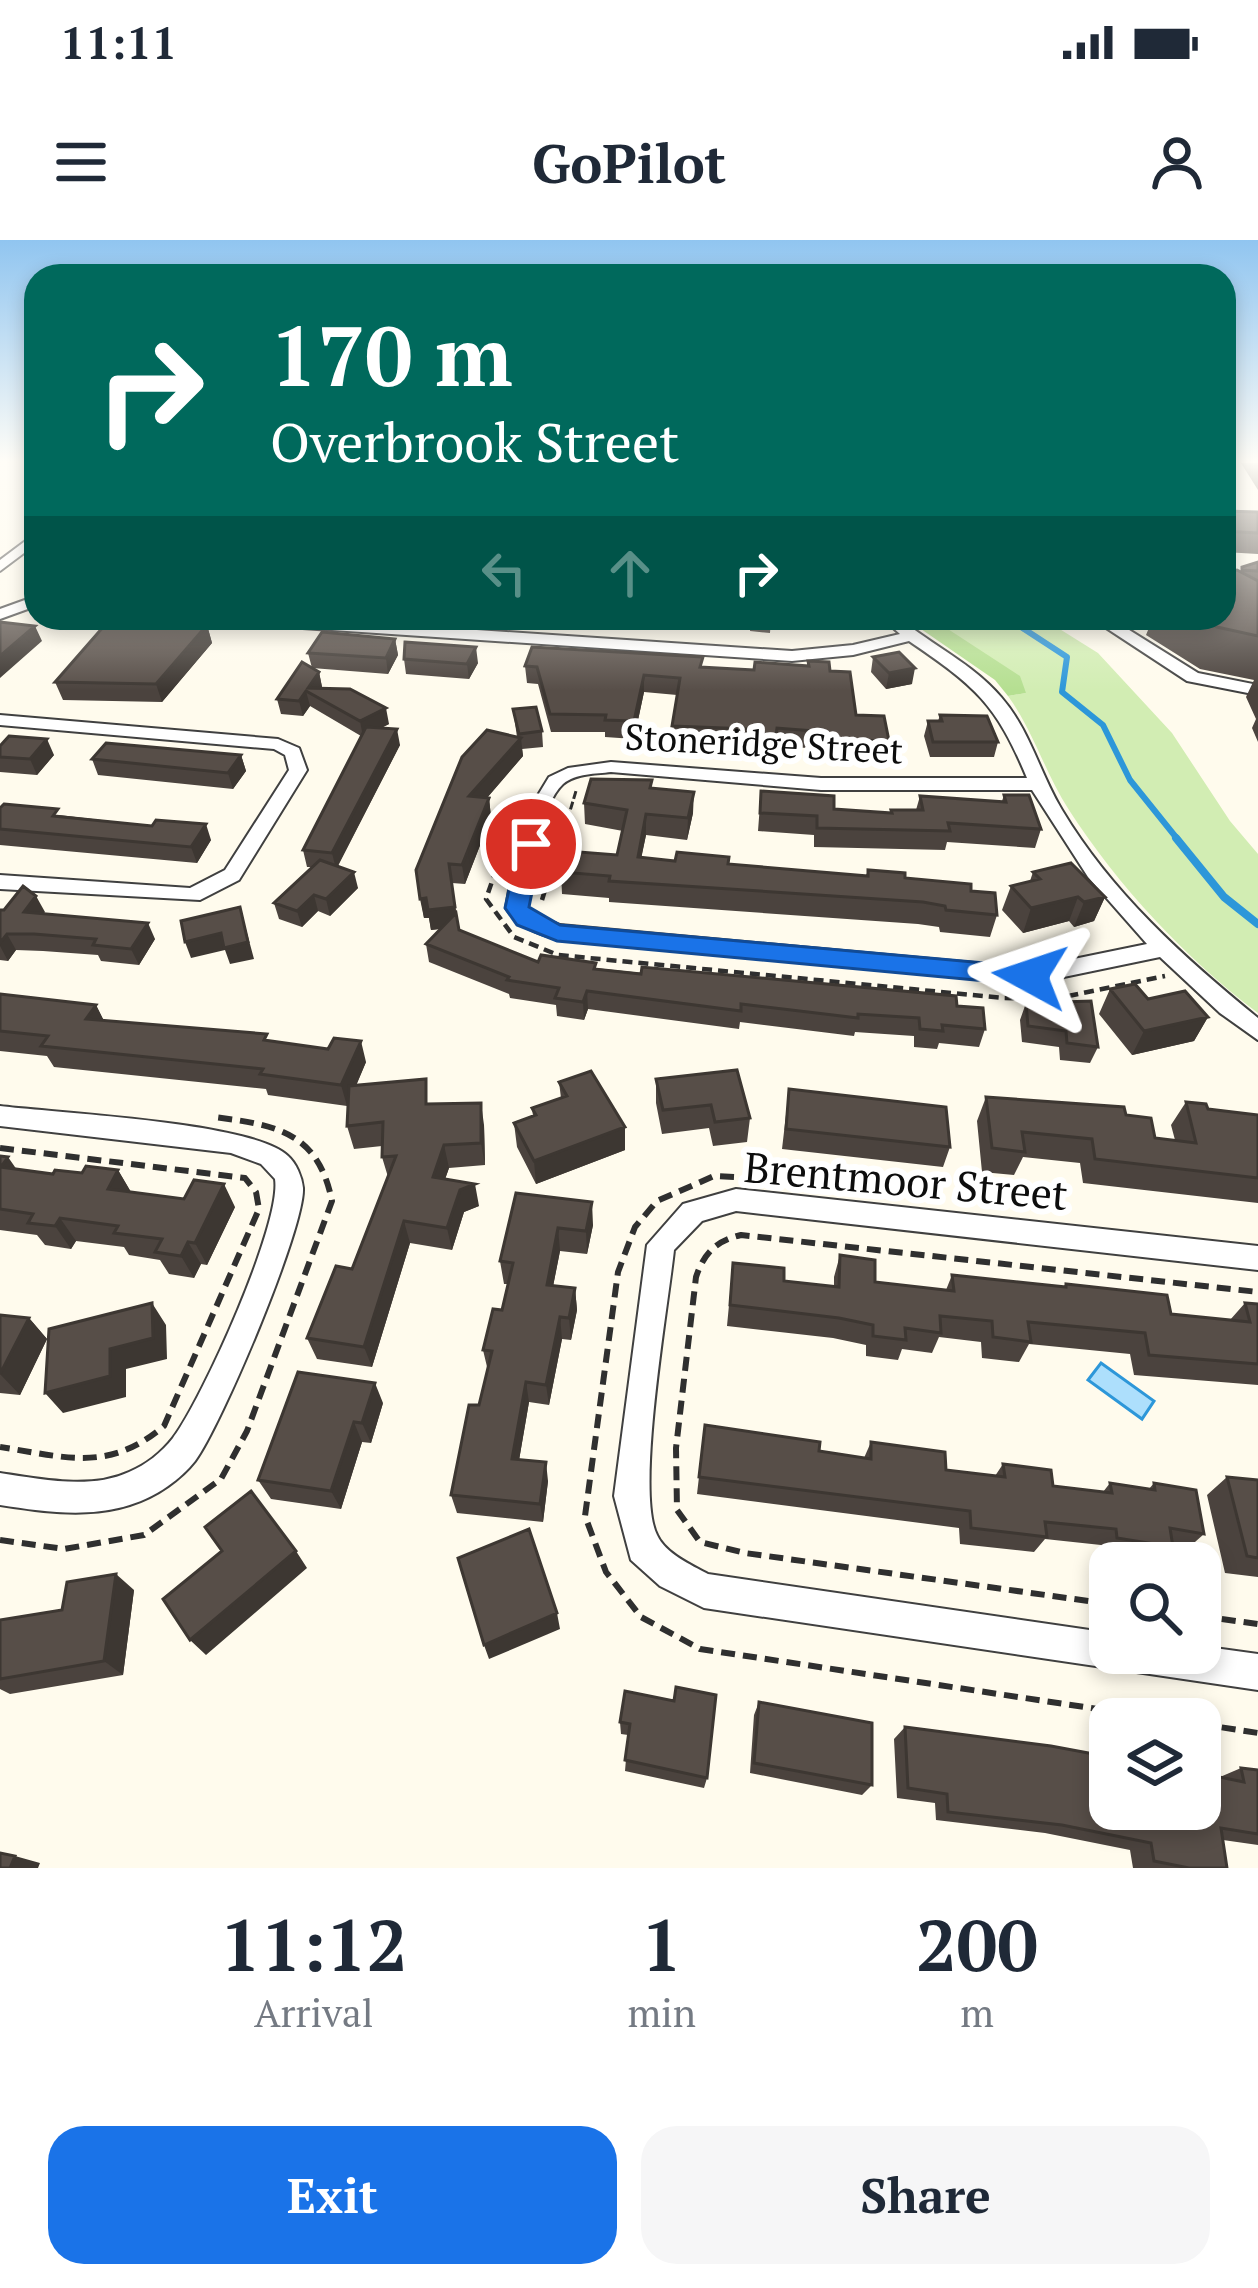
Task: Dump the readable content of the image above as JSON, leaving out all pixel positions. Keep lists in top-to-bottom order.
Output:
{
  "streets": {
    "street": ["Stoneridge Street", "Brentmoor Street"]
  },
  "page": {
    "status": "11:11",
    "header": "GoPilot",
    "turn": ["170 m", "Overbrook Street"],
    "eta": [
      "11:12",
      "Arrival",
      "1",
      "min",
      "200",
      "m"
    ],
    "buttons": ["Exit", "Share"]
  }
}
